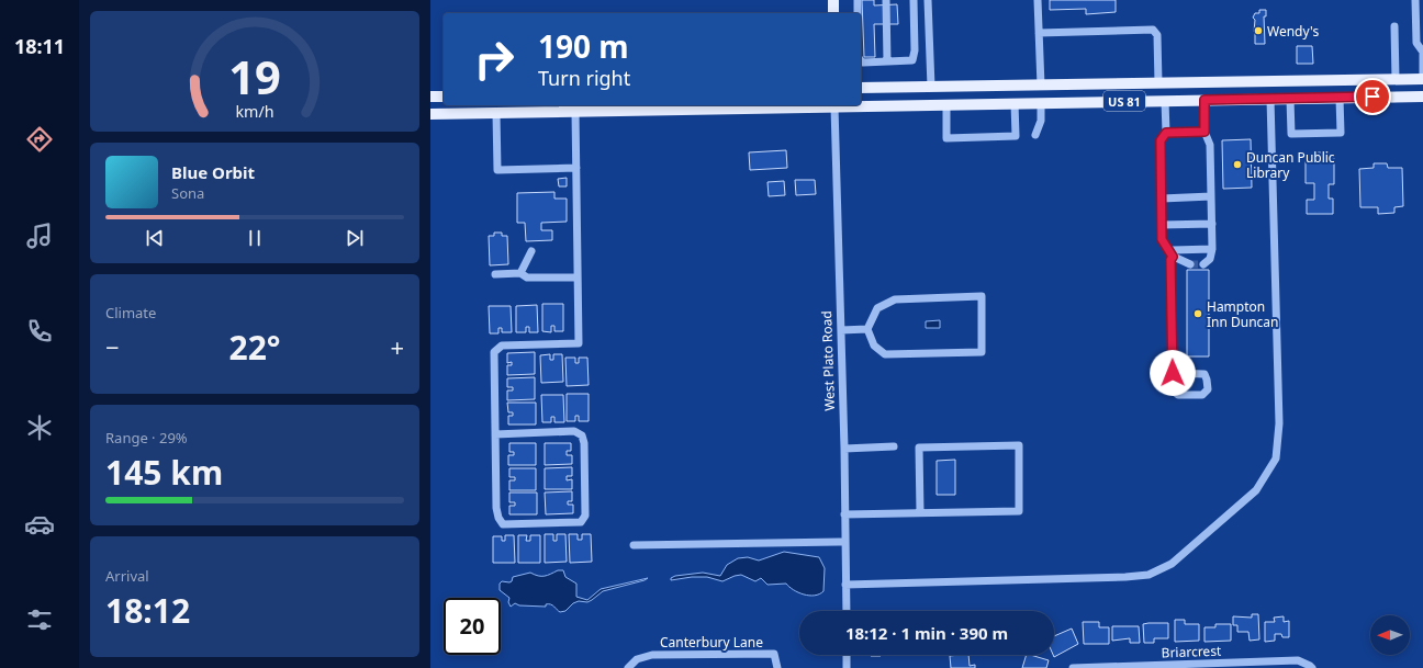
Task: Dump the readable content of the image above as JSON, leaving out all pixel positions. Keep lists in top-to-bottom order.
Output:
{
  "streets": {
    "main road": ["US 81"],
    "street": ["West Plato Road", "Canterbury Lane", "Briarcrest"]
  },
  "crossings": [
    ["US 81", "West Plato Road"]
  ],
  "places": ["Wendy's", "Duncan Public Library", "Hampton Inn Duncan"],
  "north": "left",
  "page": {
    "tabs": "18:11",
    "turn": ["190 m", "Turn right"],
    "song": ["Blue Orbit", "Sona"],
    "tile": [
      "Climate",
      ["Range · 29%", "145 km"],
      ["Arrival", "18:12"]
    ],
    "heat": ["−", "22°", "+"],
    "limit": "20",
    "trip": "18:12 · 1 min · 390 m",
    "gauge": ["19", "km/h"]
  }
}
